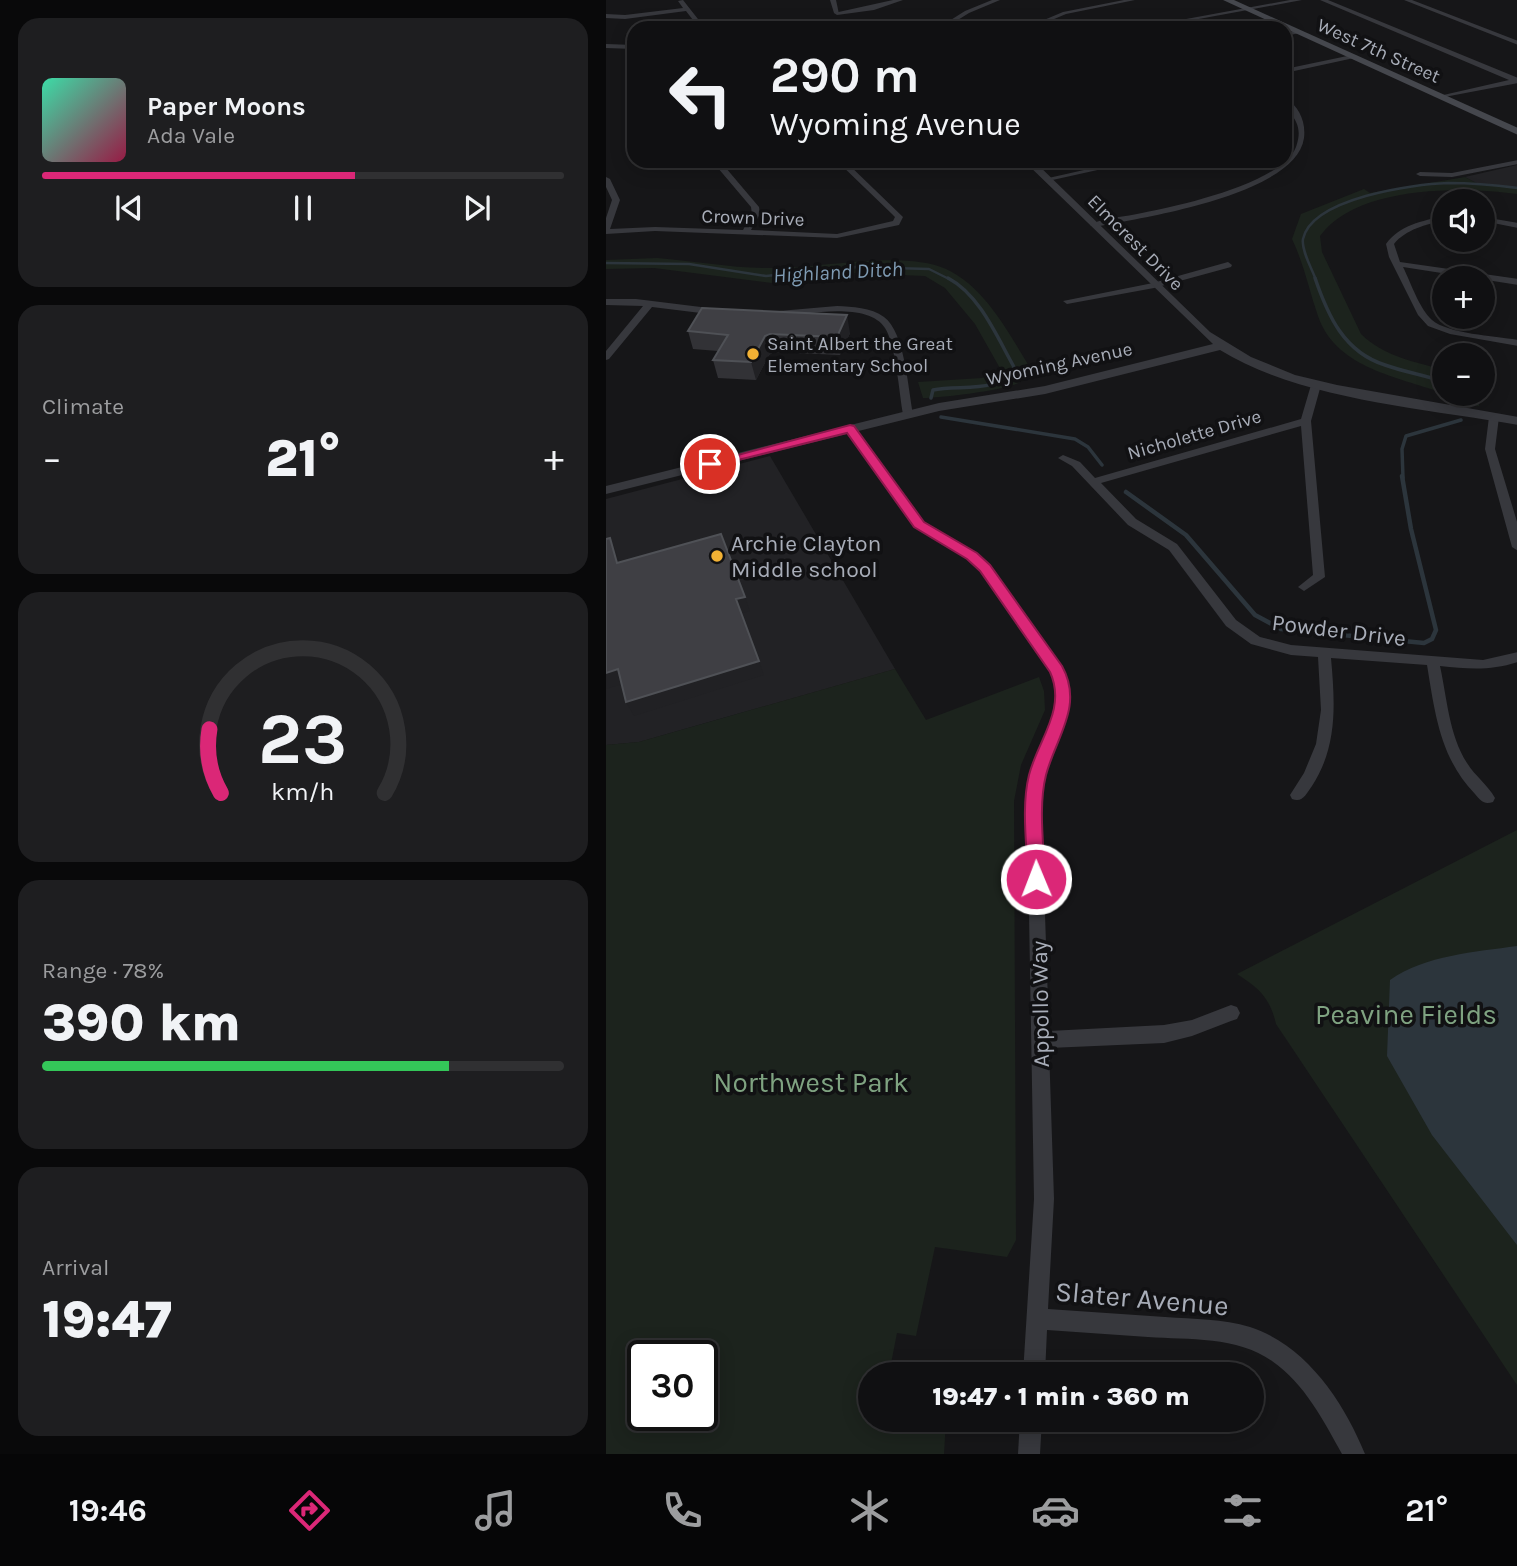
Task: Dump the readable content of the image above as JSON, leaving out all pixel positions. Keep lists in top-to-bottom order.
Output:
{
  "streets": {
    "main road": ["West 7th Street"],
    "street": [
      "Crown Drive",
      "Elmcrest Drive",
      "Wyoming Avenue",
      "Nicholette Drive",
      "Powder Drive",
      "Appollo Way",
      "Slater Avenue"
    ]
  },
  "crossings": [
    ["Elmcrest Drive", "Wyoming Avenue"],
    ["Wyoming Avenue", "Appollo Way"],
    ["Nicholette Drive", "Powder Drive"],
    ["Appollo Way", "Slater Avenue"]
  ],
  "water": ["Highland Ditch"],
  "parks": ["Peavine Fields", "Northwest Park"],
  "places": ["Saint Albert the Great Elementary School", "Archie Clayton Middle school"],
  "page": {
    "turn": ["290 m", "Wyoming Avenue"],
    "song": ["Paper Moons", "Ada Vale"],
    "map_buttons": ["+", "−"],
    "tile": [
      "Climate",
      ["Range · 78%", "390 km"],
      ["Arrival", "19:47"]
    ],
    "heat": ["−", "21°", "+"],
    "limit": "30",
    "trip": "19:47 · 1 min · 360 m",
    "tabs": ["19:46", "21°"],
    "gauge": ["23", "km/h"]
  }
}
